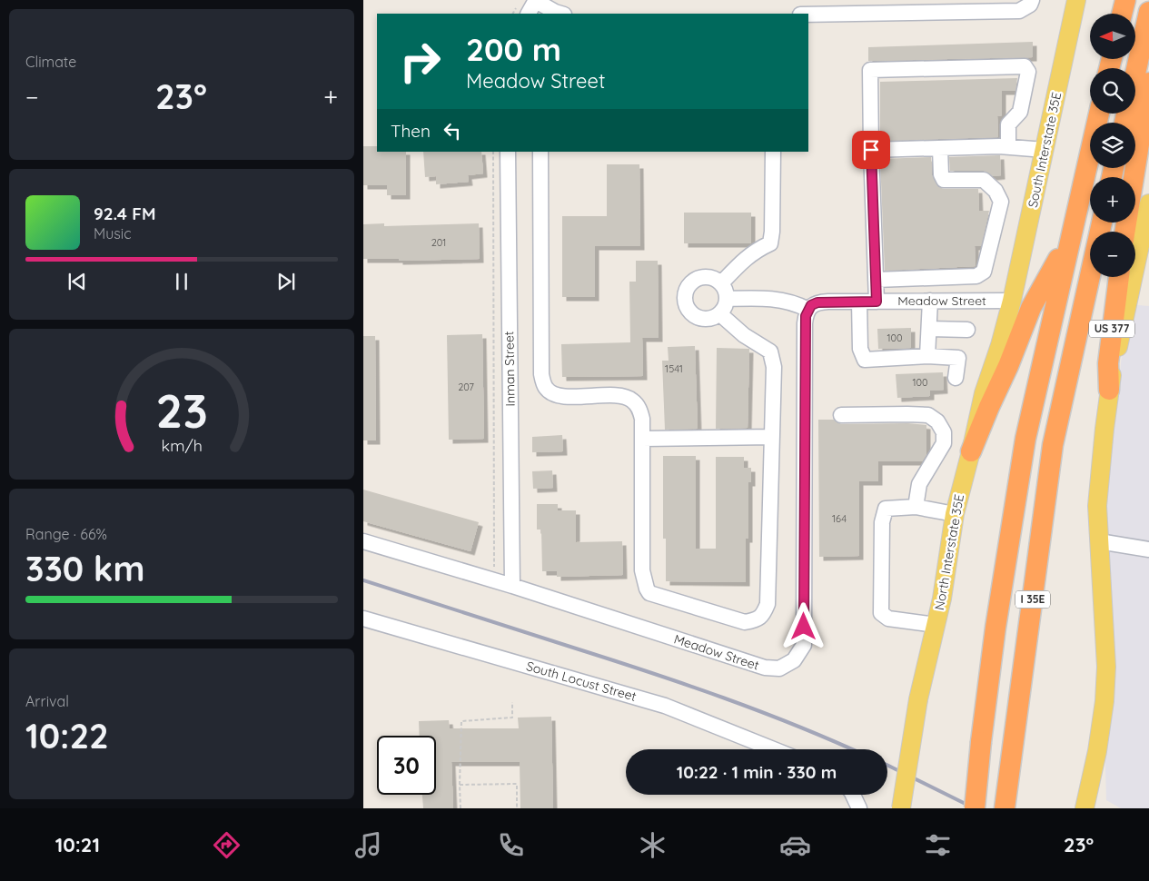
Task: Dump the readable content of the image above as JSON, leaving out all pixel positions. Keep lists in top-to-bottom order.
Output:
{
  "streets": {
    "highway": ["US 377", "I 35E"],
    "main road": ["South Interstate 35E", "North Interstate 35E"],
    "street": ["Meadow Street", "Inman Street", "South Locust Street"]
  },
  "crossings": [
    ["South Interstate 35E", "Meadow Street"],
    ["South Interstate 35E", "North Interstate 35E"],
    ["Meadow Street", "Inman Street"],
    ["Meadow Street", "North Interstate 35E"]
  ],
  "house_numbers": [
    "201",
    "100",
    "1541",
    "100",
    "207",
    "164"
  ],
  "north": "left",
  "page": {
    "tile": [
      "Climate",
      ["Range · 66%", "330 km"],
      ["Arrival", "10:22"]
    ],
    "map_buttons": ["+", "−"],
    "turn": ["200 m", "Meadow Street"],
    "heat": ["−", "23°", "+"],
    "then": "Then",
    "song": ["92.4 FM", "Music"],
    "limit": "30",
    "trip": "10:22 · 1 min · 330 m",
    "tabs": ["10:21", "23°"],
    "gauge": ["23", "km/h"]
  }
}
